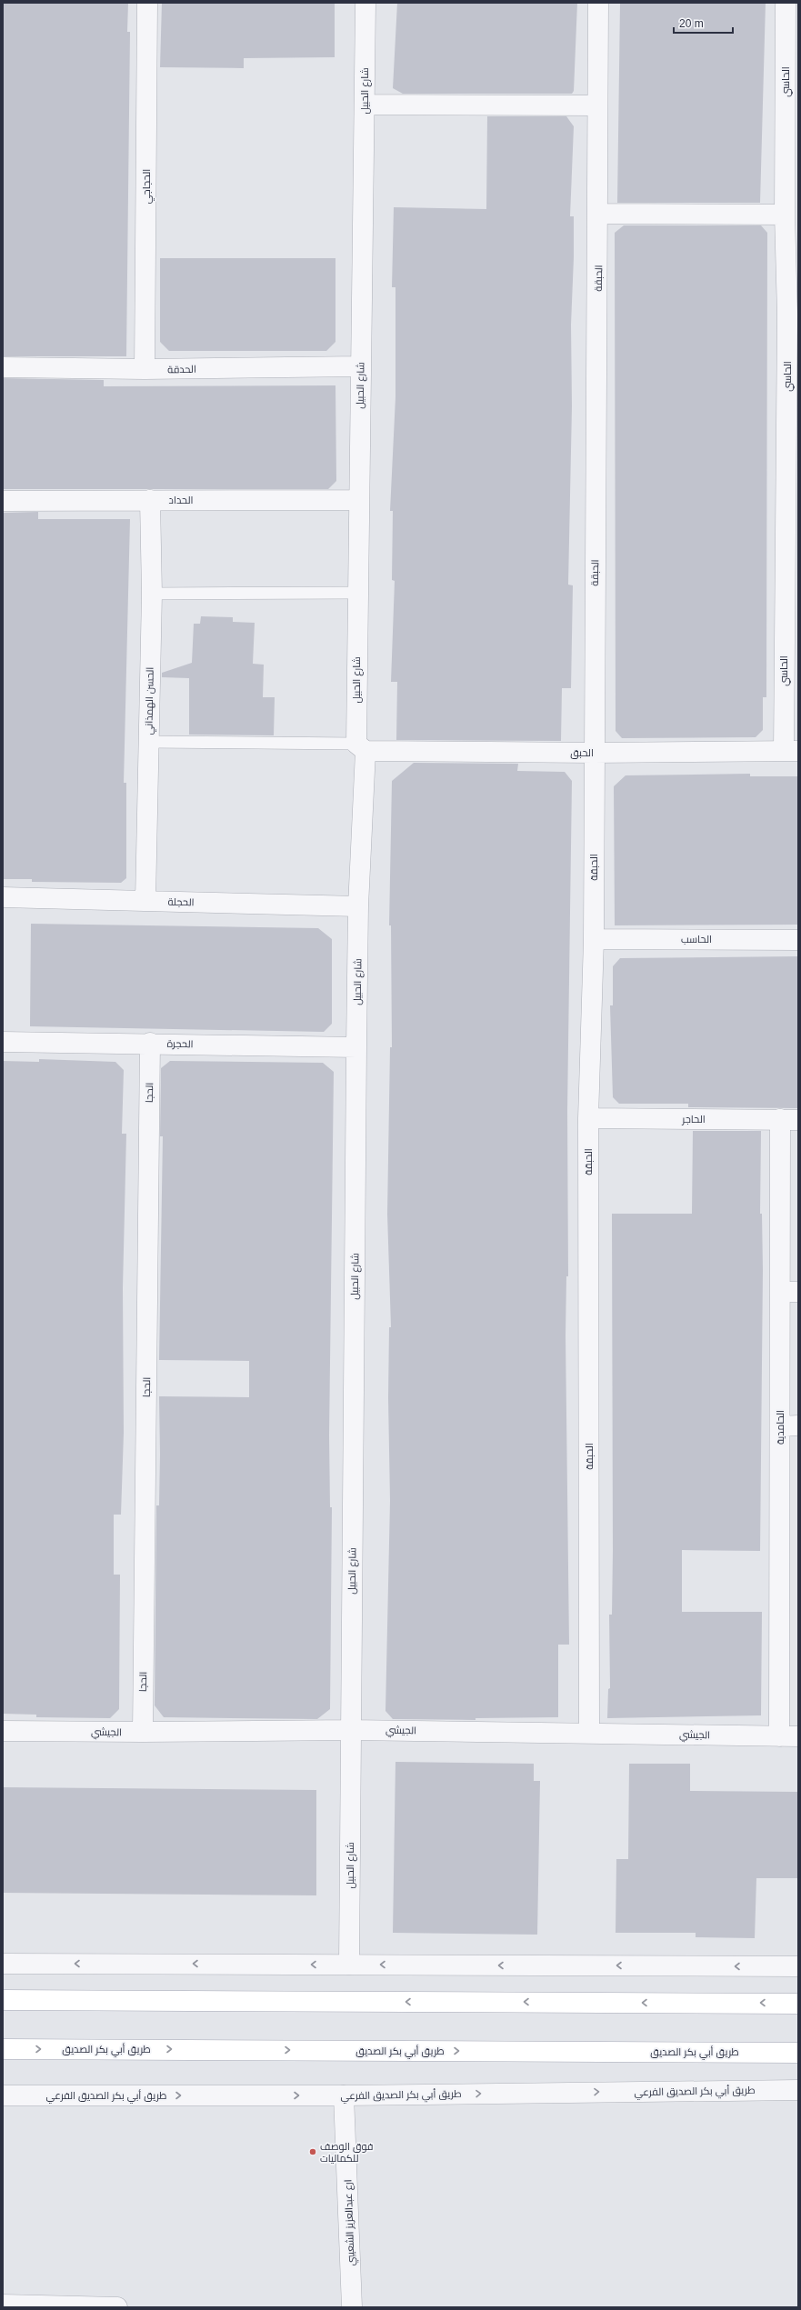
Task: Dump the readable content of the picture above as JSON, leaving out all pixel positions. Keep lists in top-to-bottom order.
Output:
{
  "streets": {
    "main road": ["طريق أبي بكر الصديق"],
    "street": [
      "الحاسي",
      "شارع الحبيل",
      "الحجاجي",
      "الحبقة",
      "الحدقة",
      "الحداد",
      "الحسن الهمذاني",
      "الحبق",
      "الحجلة",
      "الحاسب",
      "الحجرة",
      "الحجا",
      "الحاجر",
      "الحامدية",
      "الجيشي",
      "طريق أبي بكر الصديق الفرعي",
      "ارع عبدالعزيز الشعيبي"
    ]
  },
  "crossings": [
    ["الحاسي", "الحبق"],
    ["شارع الحبيل", "الحدقة"],
    ["شارع الحبيل", "الحداد"],
    ["شارع الحبيل", "الحبق"],
    ["شارع الحبيل", "الحجلة"],
    ["شارع الحبيل", "الحجرة"],
    ["شارع الحبيل", "الجيشي"],
    ["الحجاجي", "الحدقة"],
    ["الحبقة", "الحبق"],
    ["الحبقة", "الحاسب"],
    ["الحبقة", "الحاجر"],
    ["الحبقة", "الجيشي"],
    ["الحداد", "الحسن الهمذاني"],
    ["الحسن الهمذاني", "الحجلة"],
    ["الحجرة", "الحجا"],
    ["الحجا", "الجيشي"],
    ["الحاجر", "الحامدية"],
    ["الحامدية", "الجيشي"],
    ["طريق أبي بكر الصديق الفرعي", "ارع عبدالعزيز الشعيبي"]
  ],
  "places": ["فوق الوصف للكماليات"],
  "scale_bar": "20 m"
}
